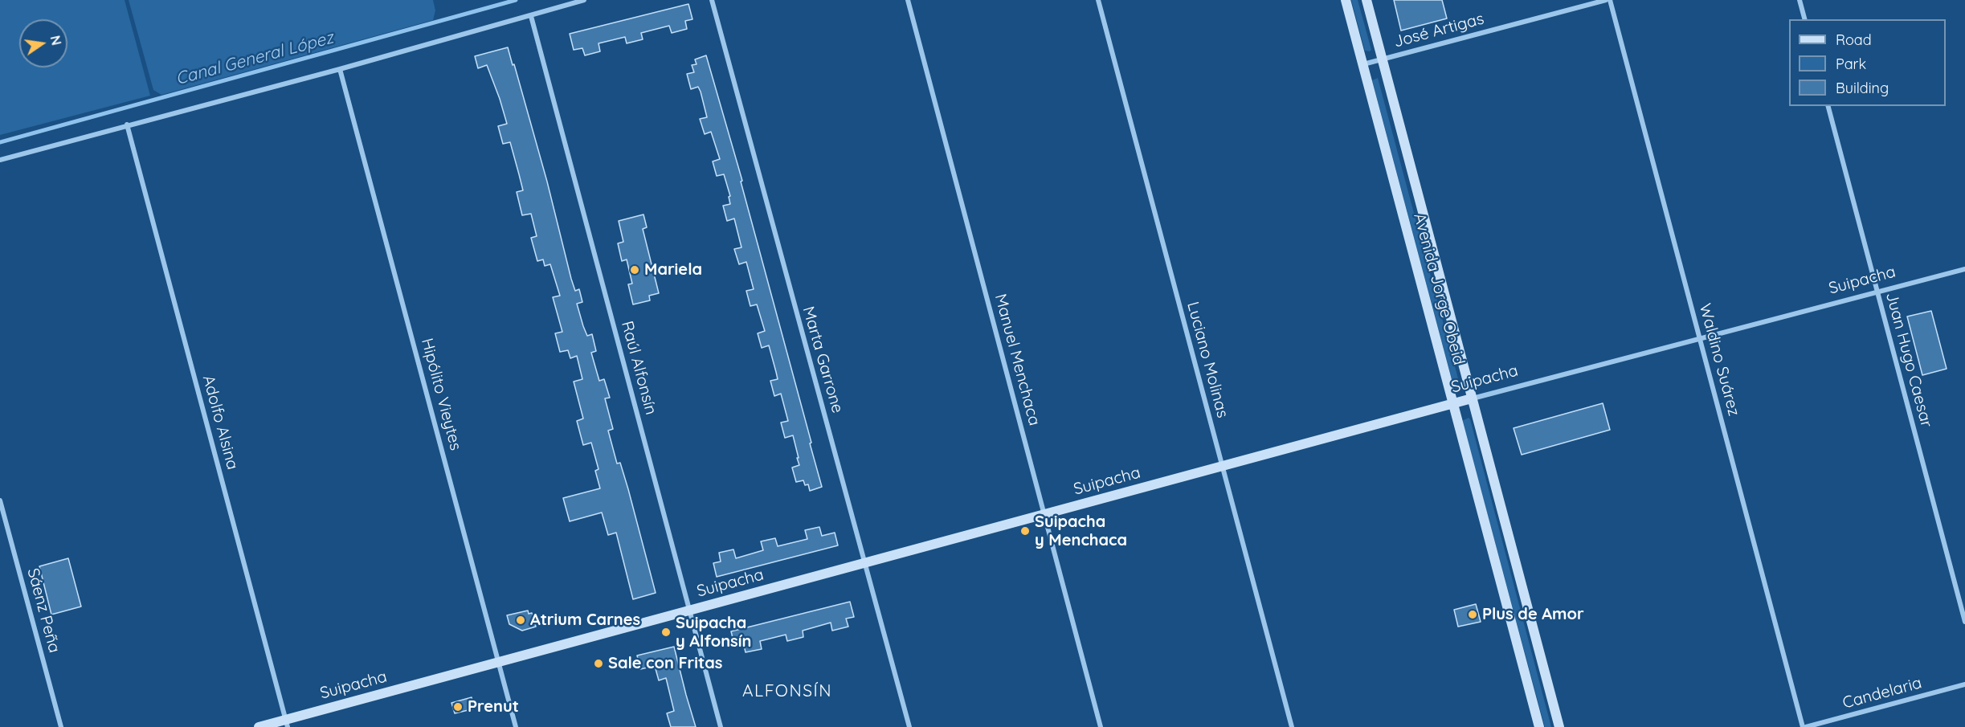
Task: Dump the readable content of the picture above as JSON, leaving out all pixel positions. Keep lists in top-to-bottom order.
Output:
{
  "streets": {
    "main road": ["Suipacha", "Avenida Jorge Obeid"],
    "street": [
      "José Artigas",
      "Marta Garrone",
      "Manuel Menchaca",
      "Luciano Molinas",
      "Waldino Suárez",
      "Juan Hugo Caesar",
      "Raúl Alfonsín",
      "Hipólito Vieytes",
      "Adolfo Alsina",
      "Sáenz Peña",
      "Candelaria"
    ]
  },
  "crossings": [
    ["José Artigas", "Avenida Jorge Obeid"],
    ["Suipacha", "Avenida Jorge Obeid"],
    ["Suipacha", "Marta Garrone"],
    ["Suipacha", "Manuel Menchaca"],
    ["Suipacha", "Luciano Molinas"],
    ["Suipacha", "Waldino Suárez"],
    ["Suipacha", "Juan Hugo Caesar"],
    ["Suipacha", "Raúl Alfonsín"],
    ["Suipacha", "Hipólito Vieytes"],
    ["Suipacha", "Adolfo Alsina"],
    ["Waldino Suárez", "Candelaria"]
  ],
  "districts": ["ALFONSÍN"],
  "water": ["Canal General López"],
  "places": [
    "Mariela",
    "Suipacha y Menchaca",
    "Plus de Amor",
    "Atrium Carnes",
    "Suipacha y Alfonsín",
    "Sale con Fritas",
    "Prenut"
  ],
  "legend": ["Road", "Park", "Building"],
  "north": "right"
}
